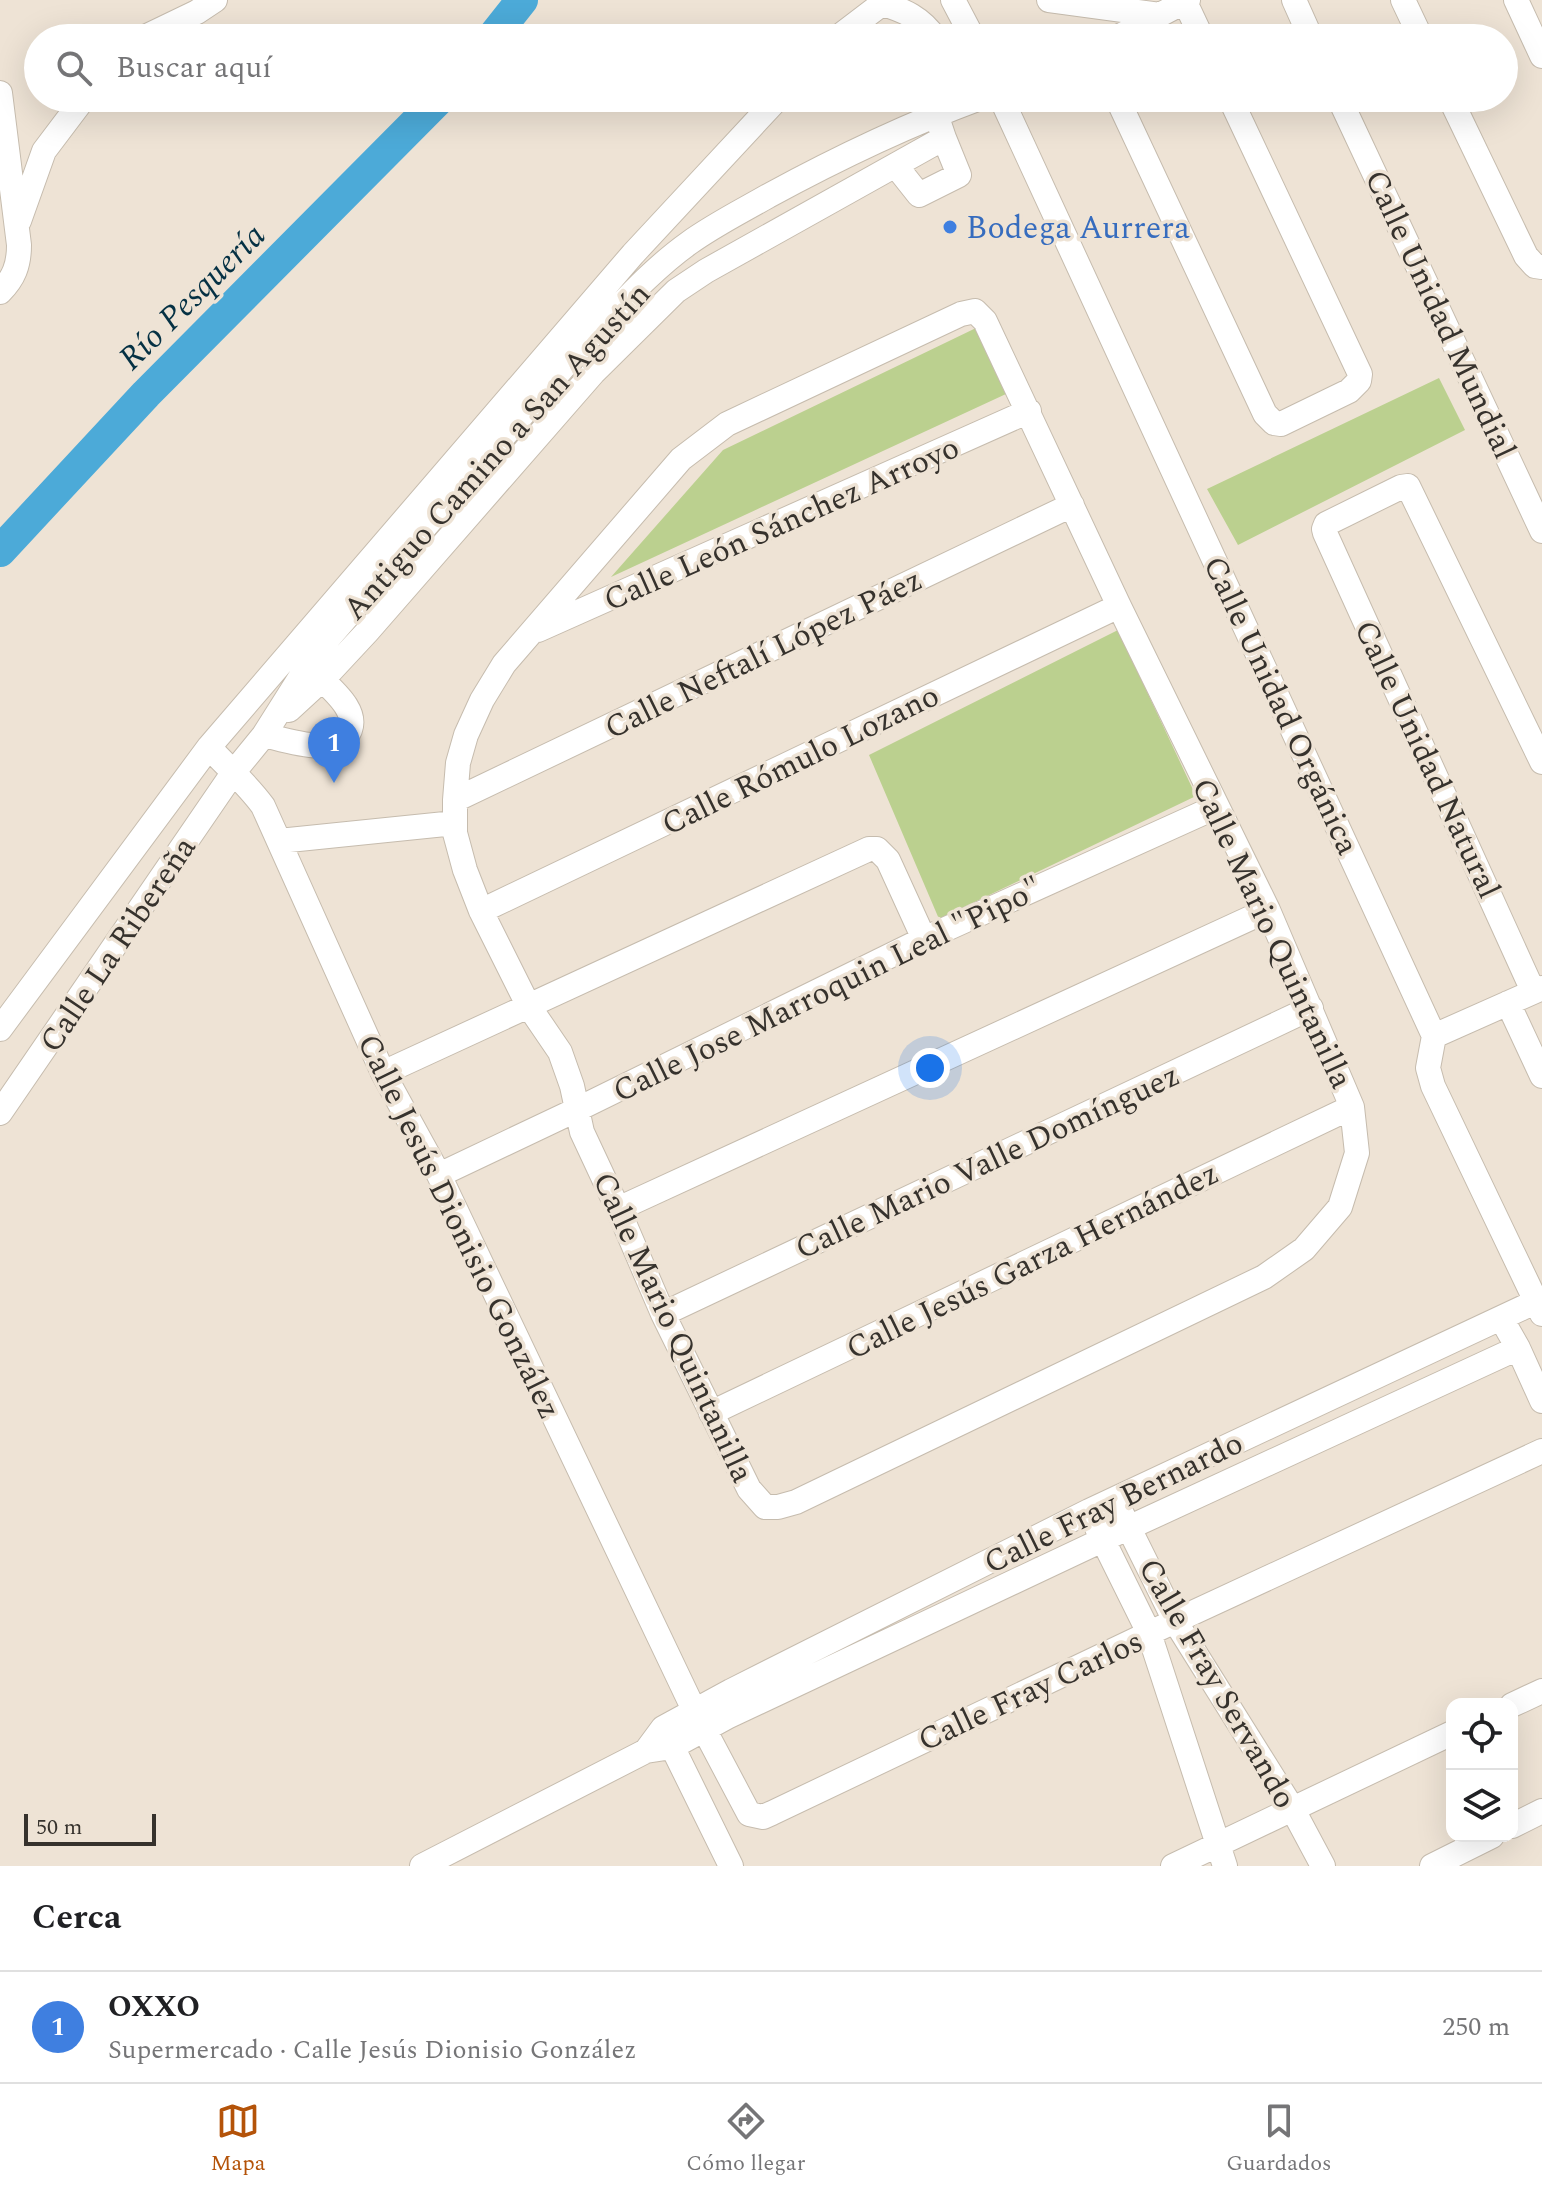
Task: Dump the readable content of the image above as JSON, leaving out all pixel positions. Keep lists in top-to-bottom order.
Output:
{
  "streets": {
    "street": [
      "Calle Unidad Mundial",
      "Antiguo Camino a San Agustín",
      "Calle León Sánchez Arroyo",
      "Calle Neftalí López Páez",
      "Calle Unidad Orgánica",
      "Calle Rómulo Lozano",
      "Calle Unidad Natural",
      "Calle Mario Quintanilla",
      "Calle La Ribereña",
      "Calle Jose Marroquin Leal \"Pipo\"",
      "Calle Mario Valle Domínguez",
      "Calle Jesús Dionisio González",
      "Calle Jesús Garza Hernández",
      "Calle Fray Bernardo",
      "Calle Fray Servando",
      "Calle Fray Carlos"
    ]
  },
  "crossings": [
    ["Antiguo Camino a San Agustín", "Calle La Ribereña"],
    ["Antiguo Camino a San Agustín", "Calle Jesús Dionisio González"],
    ["Calle León Sánchez Arroyo", "Calle Mario Quintanilla"],
    ["Calle Neftalí López Páez", "Calle Mario Quintanilla"],
    ["Calle Neftalí López Páez", "Calle Jesús Dionisio González"],
    ["Calle Rómulo Lozano", "Calle Mario Quintanilla"],
    ["Calle Mario Quintanilla", "Calle Jose Marroquin Leal \"Pipo\""],
    ["Calle Mario Quintanilla", "Calle Mario Valle Domínguez"],
    ["Calle Mario Quintanilla", "Calle Jesús Garza Hernández"],
    ["Calle La Ribereña", "Calle Jesús Dionisio González"],
    ["Calle Jose Marroquin Leal \"Pipo\"", "Calle Jesús Dionisio González"],
    ["Calle Jesús Dionisio González", "Calle Fray Bernardo"],
    ["Calle Jesús Dionisio González", "Calle Fray Carlos"],
    ["Calle Fray Bernardo", "Calle Fray Servando"],
    ["Calle Fray Bernardo", "Calle Fray Carlos"],
    ["Calle Fray Servando", "Calle Fray Carlos"]
  ],
  "water": ["Río Pesquería"],
  "places": ["Bodega Aurrera"],
  "scale_bar": "50 m",
  "page": {
    "search": "Buscar aquí",
    "pins": "1",
    "scale": "50 m",
    "heading": "Cerca",
    "list": [
      {
        "mark": "1",
        "name": "OXXO",
        "note": "Supermercado · Calle Jesús Dionisio González",
        "value": "250 m"
      }
    ],
    "nav": ["Mapa", "Cómo llegar", "Guardados"]
  }
}
